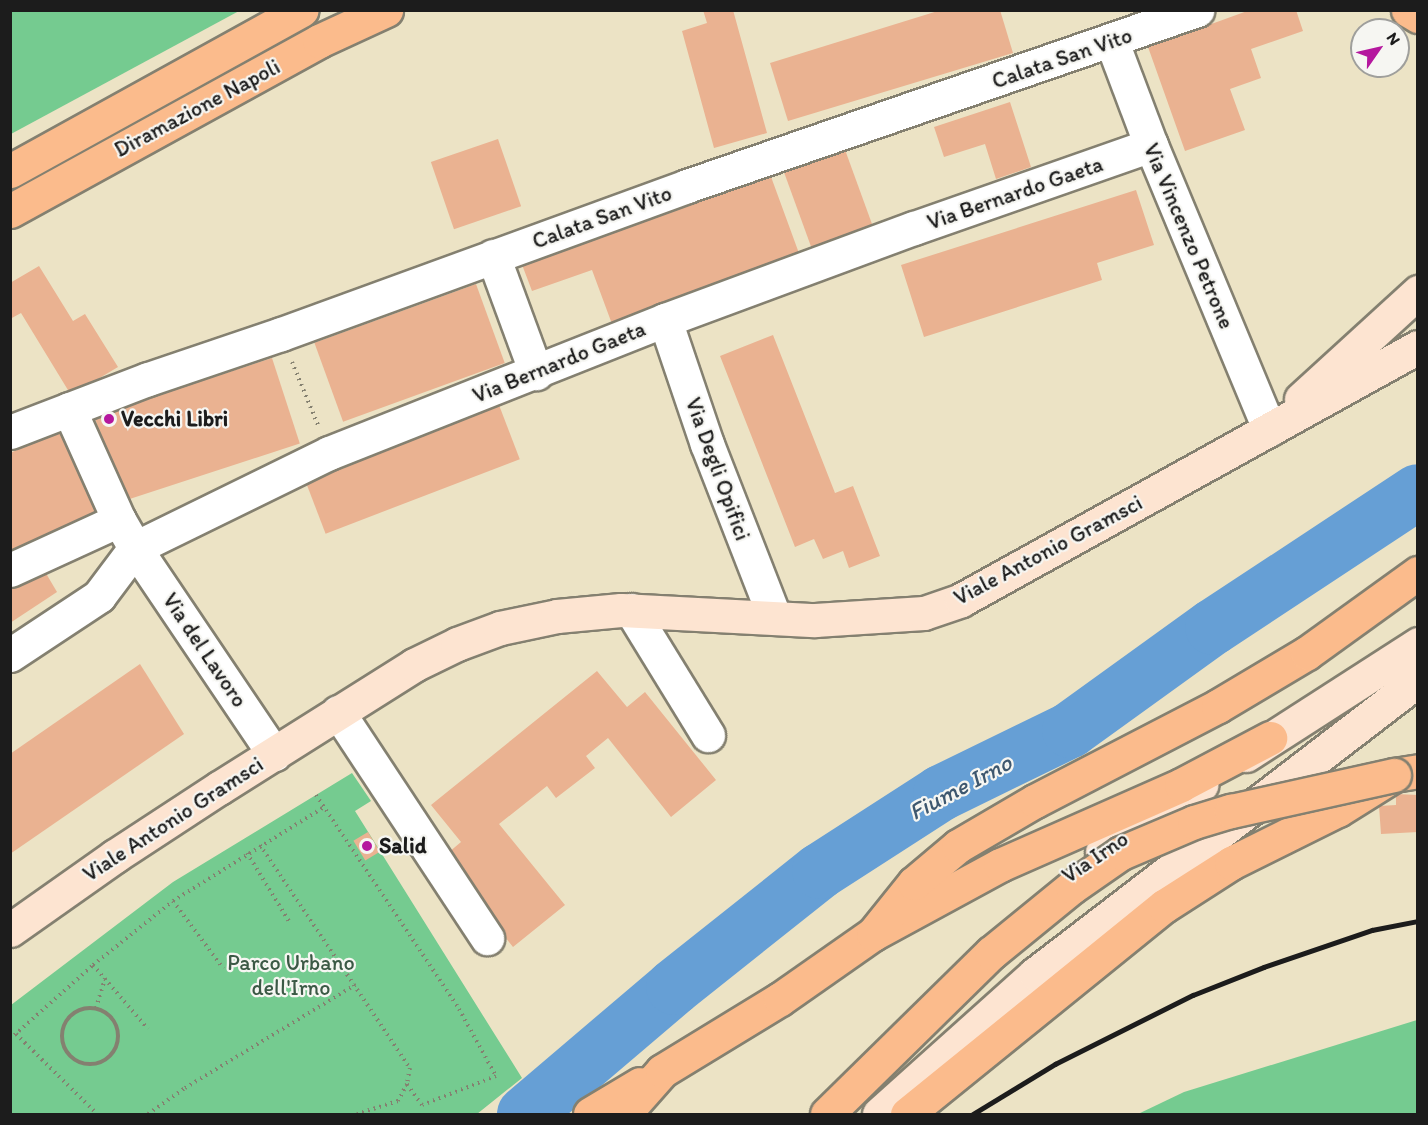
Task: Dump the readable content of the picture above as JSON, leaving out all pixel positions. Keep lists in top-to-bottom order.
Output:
{
  "streets": {
    "highway": ["Diramazione Napoli"],
    "main road": ["Viale Antonio Gramsci", "Via Irno"],
    "street": [
      "Calata San Vito",
      "Via Bernardo Gaeta",
      "Via Vincenzo Petrone",
      "Via Degli Opifici",
      "Via del Lavoro"
    ]
  },
  "crossings": [
    ["Calata San Vito", "Via Vincenzo Petrone"],
    ["Calata San Vito", "Via del Lavoro"],
    ["Via Bernardo Gaeta", "Via Vincenzo Petrone"],
    ["Via Bernardo Gaeta", "Via Degli Opifici"],
    ["Via Bernardo Gaeta", "Via del Lavoro"],
    ["Via Vincenzo Petrone", "Viale Antonio Gramsci"],
    ["Via Degli Opifici", "Viale Antonio Gramsci"],
    ["Viale Antonio Gramsci", "Via del Lavoro"]
  ],
  "water": ["Fiume Irno"],
  "parks": ["Parco Urbano dell'Irno"],
  "places": ["Vecchi Libri", "Salid"],
  "north": "top right"
}
